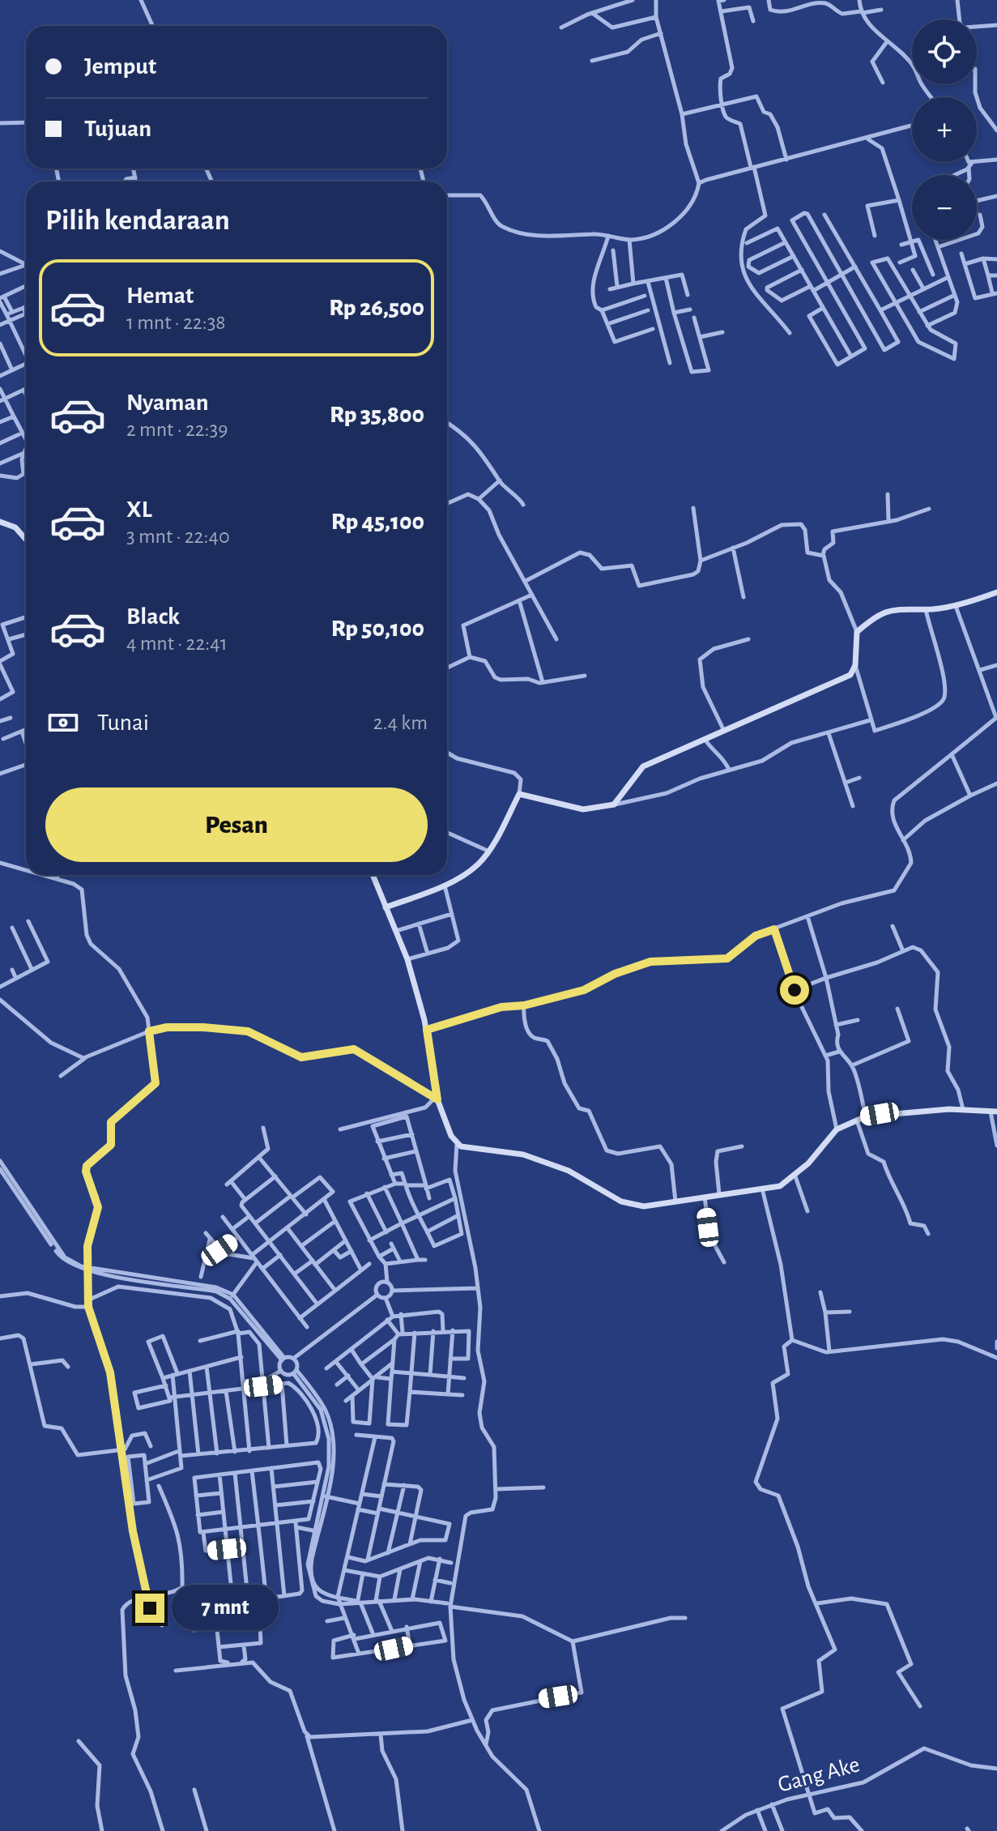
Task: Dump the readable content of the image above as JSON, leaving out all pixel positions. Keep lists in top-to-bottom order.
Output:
{
  "streets": {
    "street": ["Gang Ake"]
  },
  "page": {
    "map_buttons": ["+", "−"],
    "banner": ["Jemput", "Tujuan"],
    "heading": "Pilih kendaraan",
    "list": [
      {
        "name": "Hemat",
        "note": "1 mnt · 22:38",
        "value": "Rp 26,500"
      },
      {
        "name": "Nyaman",
        "note": "2 mnt · 22:39",
        "value": "Rp 35,800"
      },
      {
        "name": "XL",
        "note": "3 mnt · 22:40",
        "value": "Rp 45,100"
      },
      {
        "name": "Black",
        "note": "4 mnt · 22:41",
        "value": "Rp 50,100"
      }
    ],
    "pay": ["Tunai", "2.4 km"],
    "buttons": "Pesan",
    "bubble": "7 mnt"
  }
}
